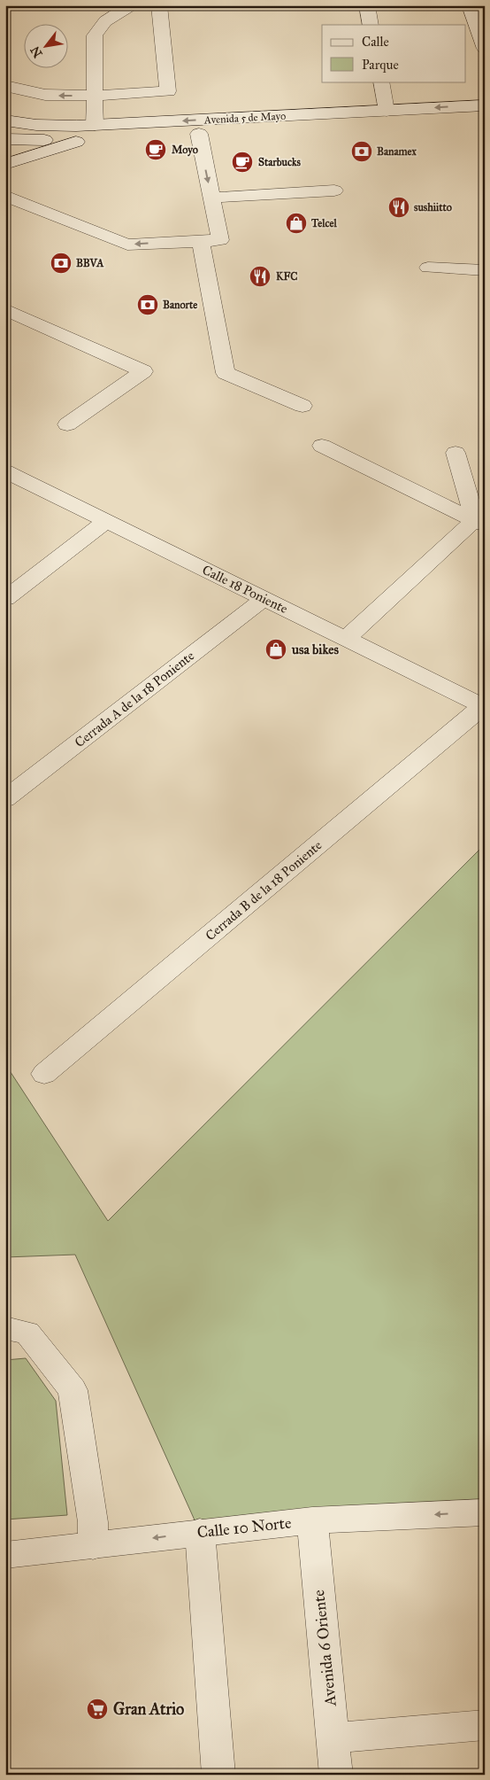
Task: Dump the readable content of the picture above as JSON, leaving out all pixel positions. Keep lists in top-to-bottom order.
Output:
{
  "streets": {
    "street": [
      "Avenida 5 de Mayo",
      "Calle 18 Poniente",
      "Cerrada A de la 18 Poniente",
      "Cerrada B de la 18 Poniente",
      "Calle 10 Norte",
      "Avenida 6 Oriente"
    ]
  },
  "crossings": [
    ["Calle 18 Poniente", "Cerrada A de la 18 Poniente"],
    ["Calle 18 Poniente", "Cerrada B de la 18 Poniente"],
    ["Calle 10 Norte", "Avenida 6 Oriente"]
  ],
  "places": {
    "cafe": ["Moyo", "Starbucks"],
    "bank": ["Banamex", "BBVA", "Banorte"],
    "restaurant": ["sushiitto", "KFC"],
    "shop": ["Telcel", "usa bikes"],
    "supermarket": ["Gran Atrio"]
  },
  "legend": ["Calle", "Parque"],
  "north": "bottom left"
}
